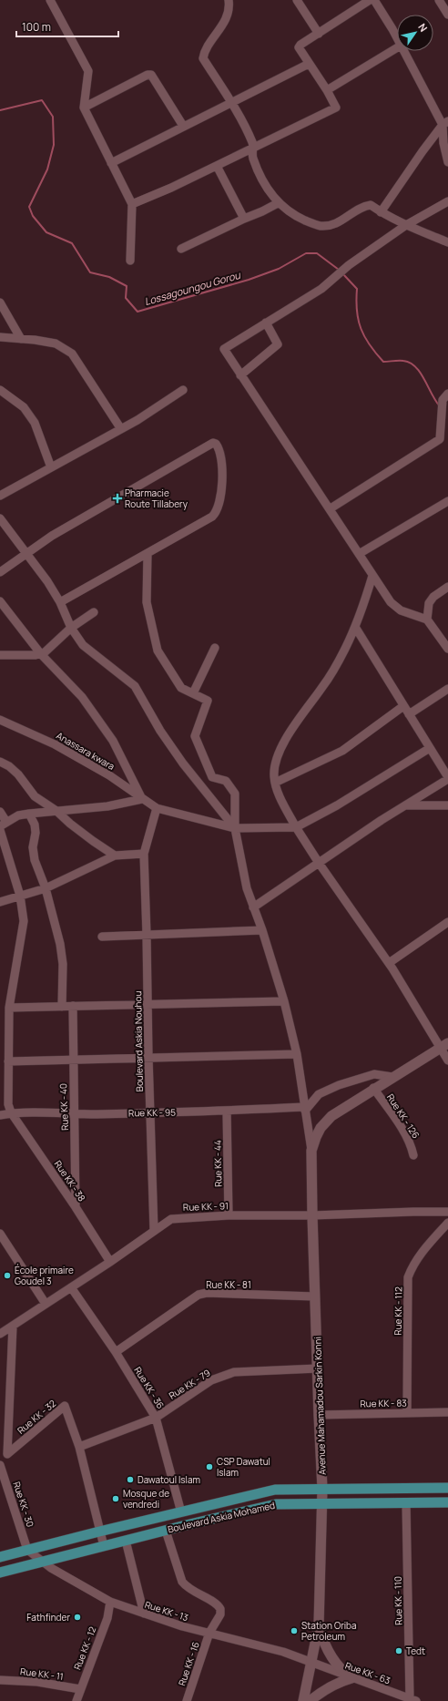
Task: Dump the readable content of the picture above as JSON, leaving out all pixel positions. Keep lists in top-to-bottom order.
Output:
{
  "streets": {
    "main road": ["Boulevard Askia Mohamed"],
    "street": [
      "Anassara kwara",
      "Boulevard Askia Nouhou",
      "Rue KK - 40",
      "Rue KK - 95",
      "Rue KK - 126",
      "Rue KK - 44",
      "Rue KK - 38",
      "Rue KK - 91",
      "Rue KK - 81",
      "Rue KK - 112",
      "Rue KK - 79",
      "Rue KK - 36",
      "Rue KK - 83",
      "Avenue Mahamadou Sarkin Konni",
      "Rue KK - 32",
      "Rue KK - 30",
      "Rue KK - 110",
      "Rue KK - 13",
      "Rue KK - 12",
      "Rue KK - 16",
      "Rue KK - 63",
      "Rue KK - 11"
    ]
  },
  "crossings": [
    ["Anassara kwara", "Boulevard Askia Nouhou"],
    ["Boulevard Askia Nouhou", "Rue KK - 95"],
    ["Boulevard Askia Nouhou", "Rue KK - 91"],
    ["Rue KK - 40", "Rue KK - 95"],
    ["Rue KK - 40", "Rue KK - 38"],
    ["Rue KK - 95", "Rue KK - 44"],
    ["Rue KK - 95", "Rue KK - 38"],
    ["Rue KK - 126", "Avenue Mahamadou Sarkin Konni"],
    ["Rue KK - 44", "Rue KK - 91"],
    ["Rue KK - 38", "Rue KK - 91"],
    ["Rue KK - 91", "Rue KK - 36"],
    ["Rue KK - 91", "Avenue Mahamadou Sarkin Konni"],
    ["Rue KK - 91", "Rue KK - 32"],
    ["Rue KK - 81", "Rue KK - 36"],
    ["Rue KK - 81", "Avenue Mahamadou Sarkin Konni"],
    ["Rue KK - 112", "Rue KK - 83"],
    ["Rue KK - 79", "Rue KK - 36"],
    ["Rue KK - 79", "Avenue Mahamadou Sarkin Konni"],
    ["Rue KK - 79", "Rue KK - 32"],
    ["Rue KK - 36", "Boulevard Askia Mohamed"],
    ["Rue KK - 83", "Avenue Mahamadou Sarkin Konni"],
    ["Avenue Mahamadou Sarkin Konni", "Boulevard Askia Mohamed"],
    ["Avenue Mahamadou Sarkin Konni", "Rue KK - 13"],
    ["Avenue Mahamadou Sarkin Konni", "Rue KK - 63"],
    ["Rue KK - 32", "Boulevard Askia Mohamed"],
    ["Rue KK - 30", "Boulevard Askia Mohamed"],
    ["Rue KK - 30", "Rue KK - 13"],
    ["Boulevard Askia Mohamed", "Rue KK - 110"],
    ["Boulevard Askia Mohamed", "Rue KK - 13"],
    ["Boulevard Askia Mohamed", "Rue KK - 16"],
    ["Rue KK - 110", "Rue KK - 63"],
    ["Rue KK - 13", "Rue KK - 12"],
    ["Rue KK - 13", "Rue KK - 16"],
    ["Rue KK - 13", "Rue KK - 63"],
    ["Rue KK - 12", "Rue KK - 11"]
  ],
  "water": ["Lossagoungou Gorou"],
  "places": {
    "health": ["Pharmacie Route Tillabery"],
    "other": [
      "École primaire Goudel 3",
      "CSP Dawatul Islam",
      "Dawatoul Islam",
      "Mosque de vendredi",
      "Fathfinder",
      "Station Oriba Petroleum",
      "Tedt"
    ]
  },
  "scale_bar": "100 m",
  "north": "top right"
}
